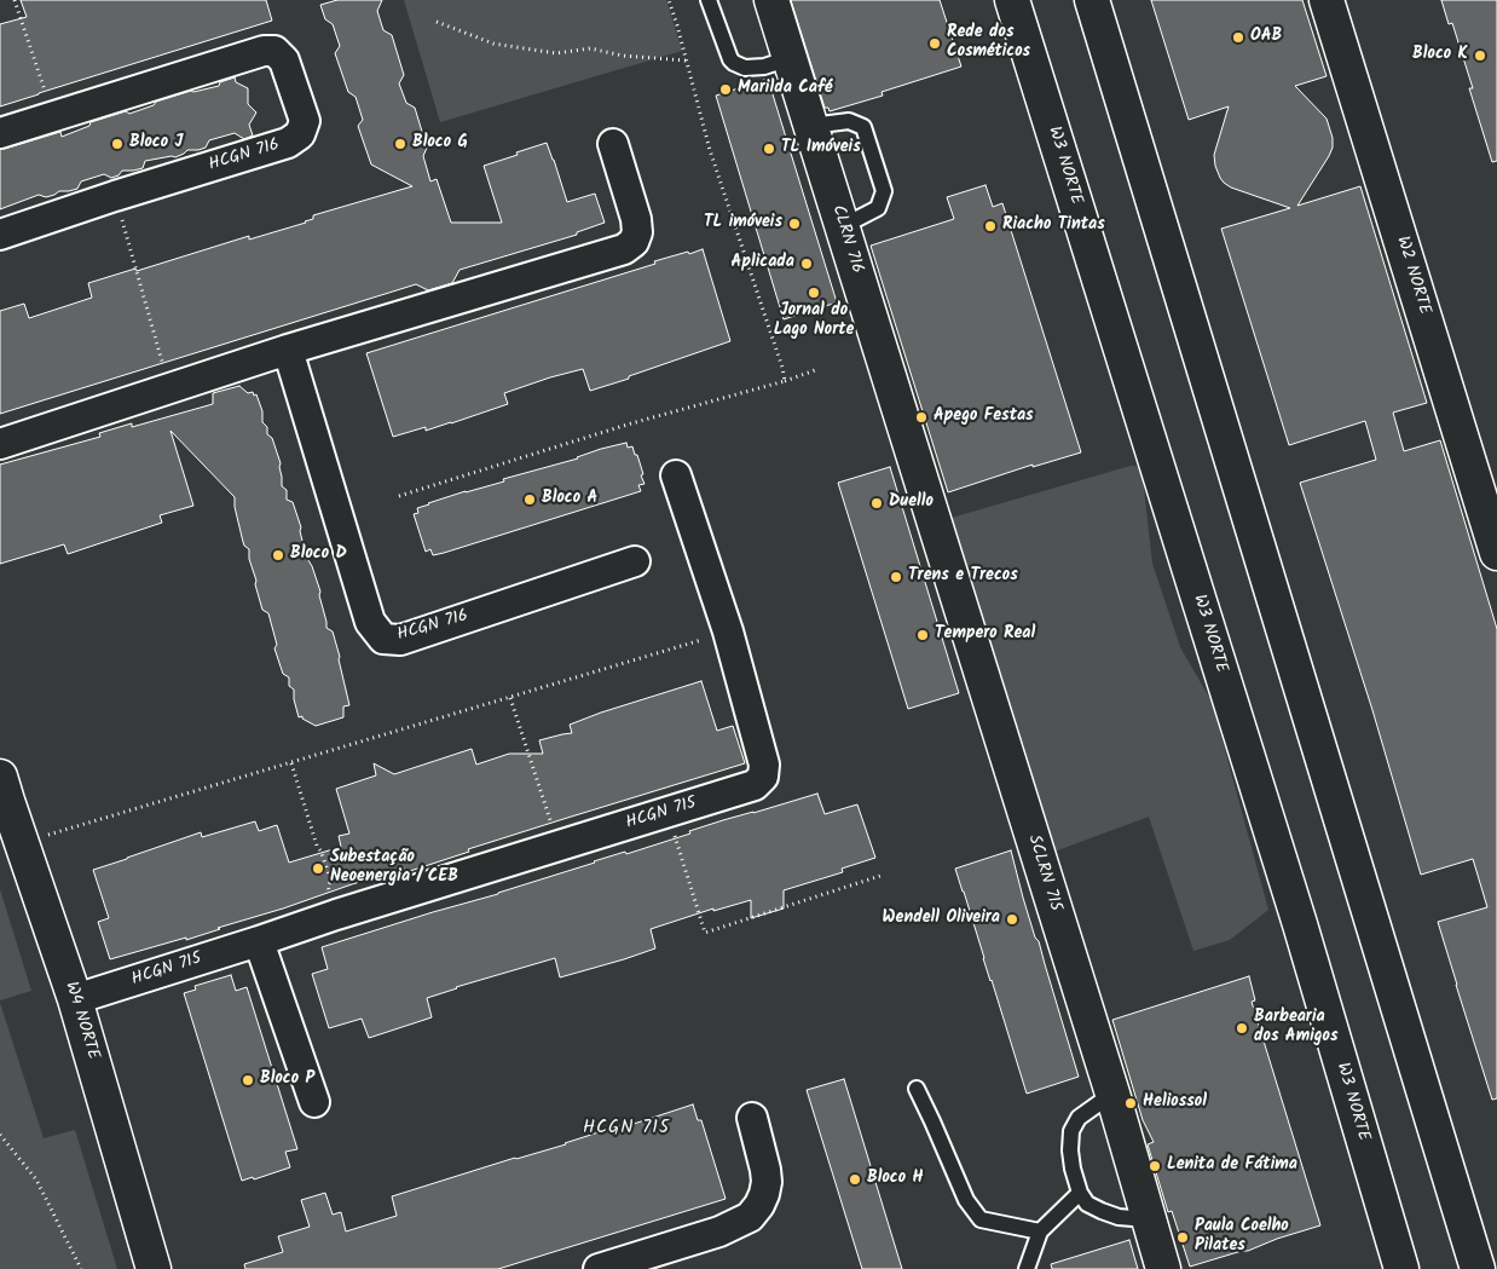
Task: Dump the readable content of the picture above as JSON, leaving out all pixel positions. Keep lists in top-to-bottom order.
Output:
{
  "streets": {
    "main road": [
      "W3 NORTE",
      "CLRN 716",
      "W2 NORTE",
      "SCLRN 715",
      "W4 NORTE"
    ],
    "street": ["HCGN 716", "HCGN 715"]
  },
  "crossings": [
    ["CLRN 716", "SCLRN 715"],
    ["HCGN 715", "W4 NORTE"]
  ],
  "districts": ["HCGN 715"],
  "places": [
    "OAB",
    "Rede dos Cosméticos",
    "Bloco K",
    "Marilda Café",
    "Bloco J",
    "Bloco G",
    "TL Imóveis",
    "TL imóveis",
    "Riacho Tintas",
    "Aplicada",
    "Jornal do Lago Norte",
    "Apego Festas",
    "Bloco A",
    "Duello",
    "Bloco D",
    "Trens e Trecos",
    "Tempero Real",
    "Subestação Neoenergia / CEB",
    "Wendell Oliveira",
    "Barbearia dos Amigos",
    "Bloco P",
    "Heliossol",
    "Lenita de Fátima",
    "Bloco H",
    "Paula Coelho Pilates"
  ]
}
